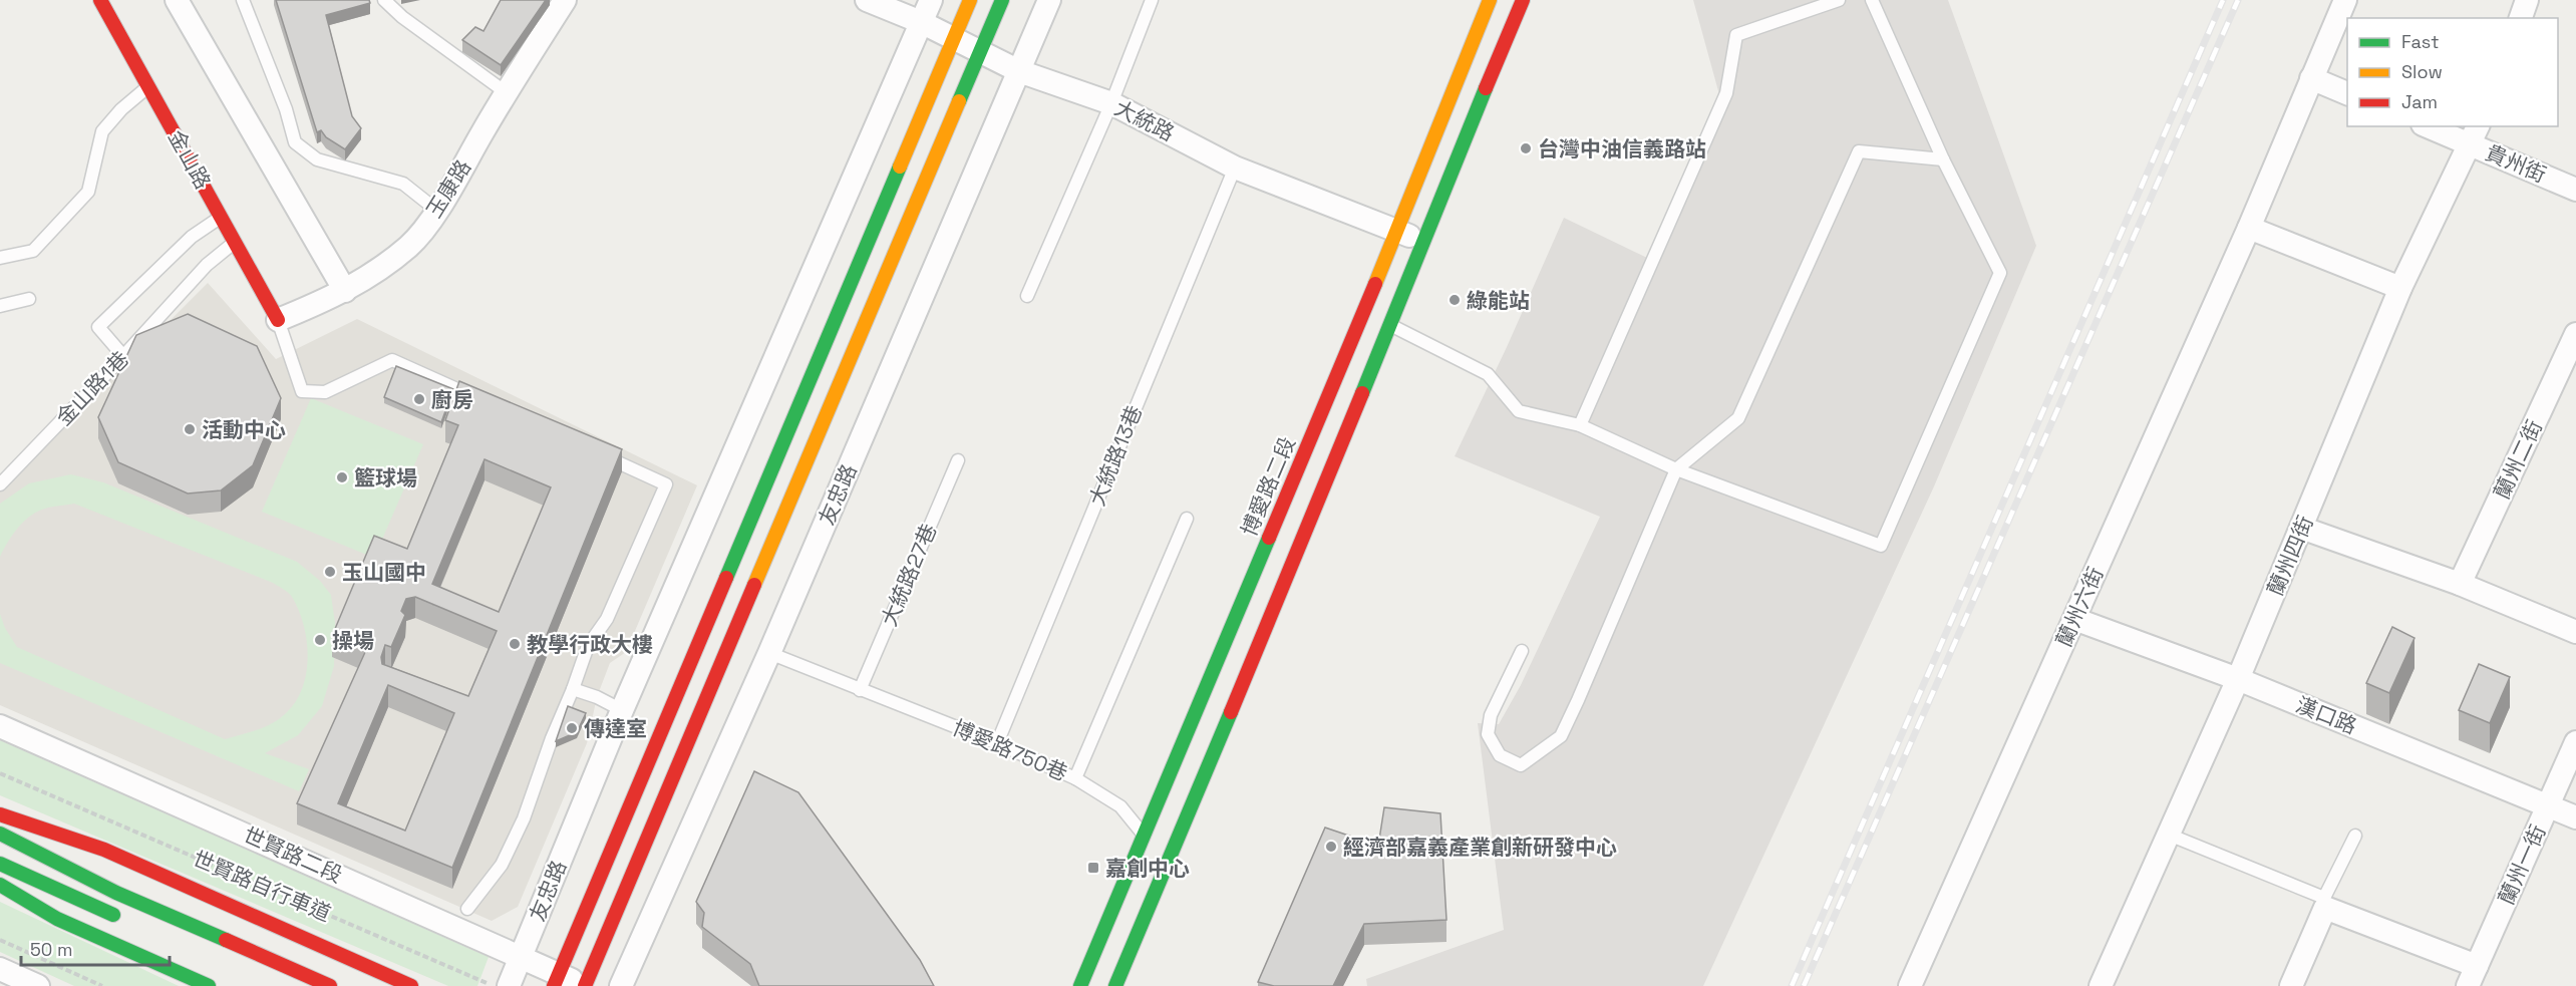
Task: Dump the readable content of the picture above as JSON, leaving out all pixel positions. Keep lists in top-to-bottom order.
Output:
{
  "streets": {
    "main road": ["金山路", "博愛路二段", "友忠路"],
    "street": [
      "大統路",
      "貴州街",
      "玉康路",
      "蘭州二街",
      "蘭州四街",
      "蘭州六街",
      "漢口路",
      "世賢路二段",
      "蘭州一街"
    ],
    "lane": [
      "金山路1巷",
      "大統路13巷",
      "大統路27巷",
      "博愛路750巷"
    ],
    "path": ["世賢路自行車道"]
  },
  "crossings": [
    ["大統路", "大統路13巷"],
    ["大統路", "博愛路二段"],
    ["大統路", "友忠路"],
    ["金山路", "玉康路"],
    ["金山路", "金山路1巷"],
    ["貴州街", "蘭州四街"],
    ["大統路13巷", "博愛路750巷"],
    ["博愛路二段", "博愛路750巷"],
    ["友忠路", "博愛路750巷"],
    ["友忠路", "世賢路二段"],
    ["友忠路", "世賢路自行車道"],
    ["蘭州四街", "漢口路"],
    ["大統路27巷", "博愛路750巷"],
    ["蘭州六街", "漢口路"],
    ["漢口路", "蘭州一街"],
    ["世賢路二段", "世賢路自行車道"]
  ],
  "places": {
    "other": [
      "台灣中油信義路站",
      "綠能站",
      "廚房",
      "活動中心",
      "籃球場",
      "玉山國中",
      "操場",
      "教學行政大樓",
      "傳達室",
      "經濟部嘉義產業創新研發中心"
    ],
    "transit": ["嘉創中心"]
  },
  "legend": ["Fast", "Slow", "Jam"],
  "scale_bar": "50 m"
}
